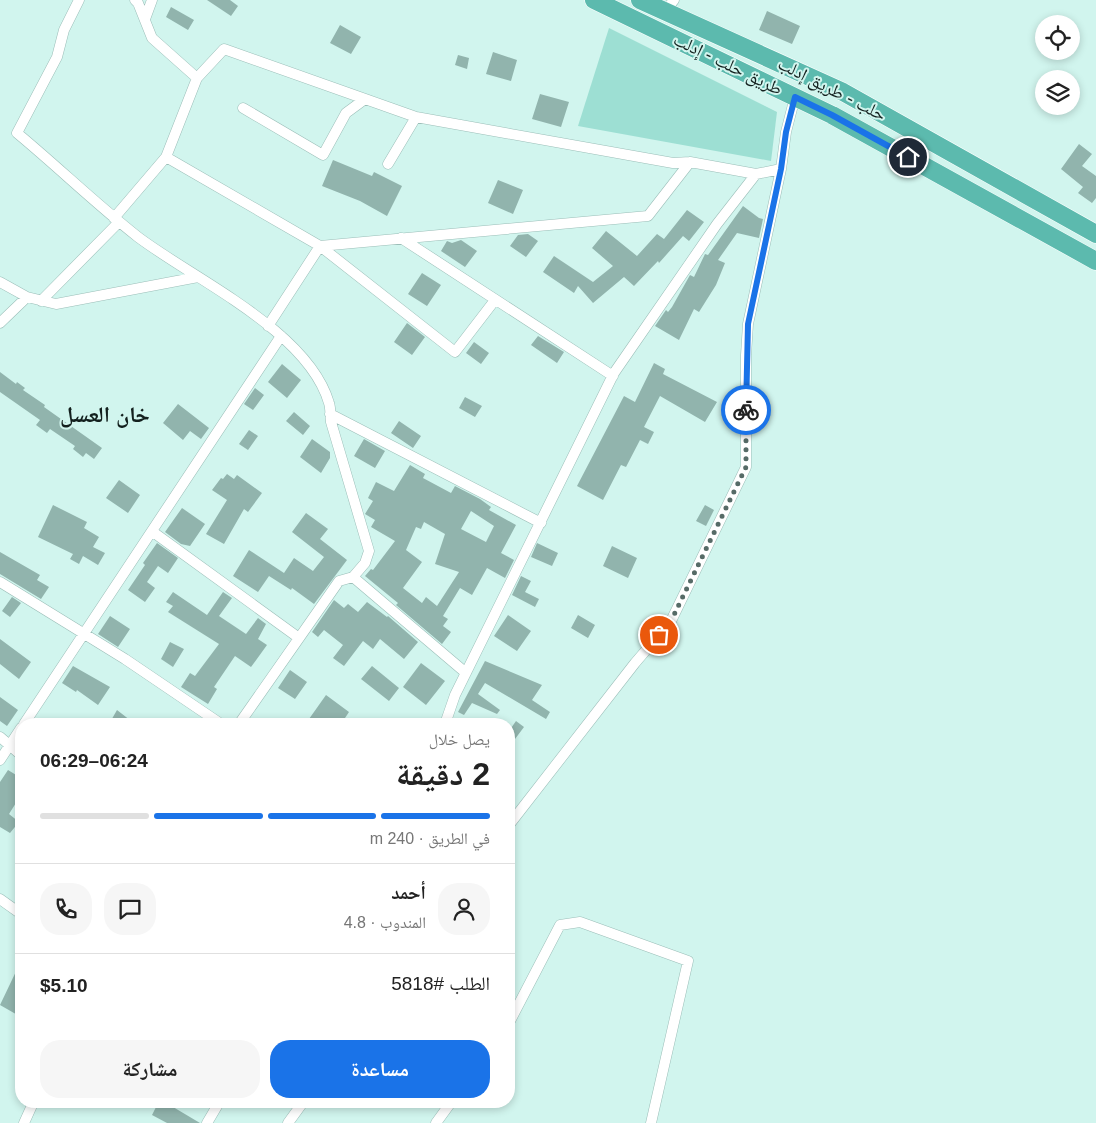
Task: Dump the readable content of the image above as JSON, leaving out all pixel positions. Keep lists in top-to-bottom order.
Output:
{
  "streets": {
    "highway": ["طريق حلب - إدلب", "حلب - طريق إدلب"]
  },
  "districts": ["خان العسل"],
  "page": {
    "heading": ["2 دقيقة", "يصل خلال", "06:24–06:29"],
    "panel": [
      "أحمد",
      "المندوب · 4.8",
      "الطلب #5818",
      "$5.10"
    ],
    "bar": "في الطريق · 240 m",
    "buttons": ["مساعدة", "مشاركة"]
  }
}
